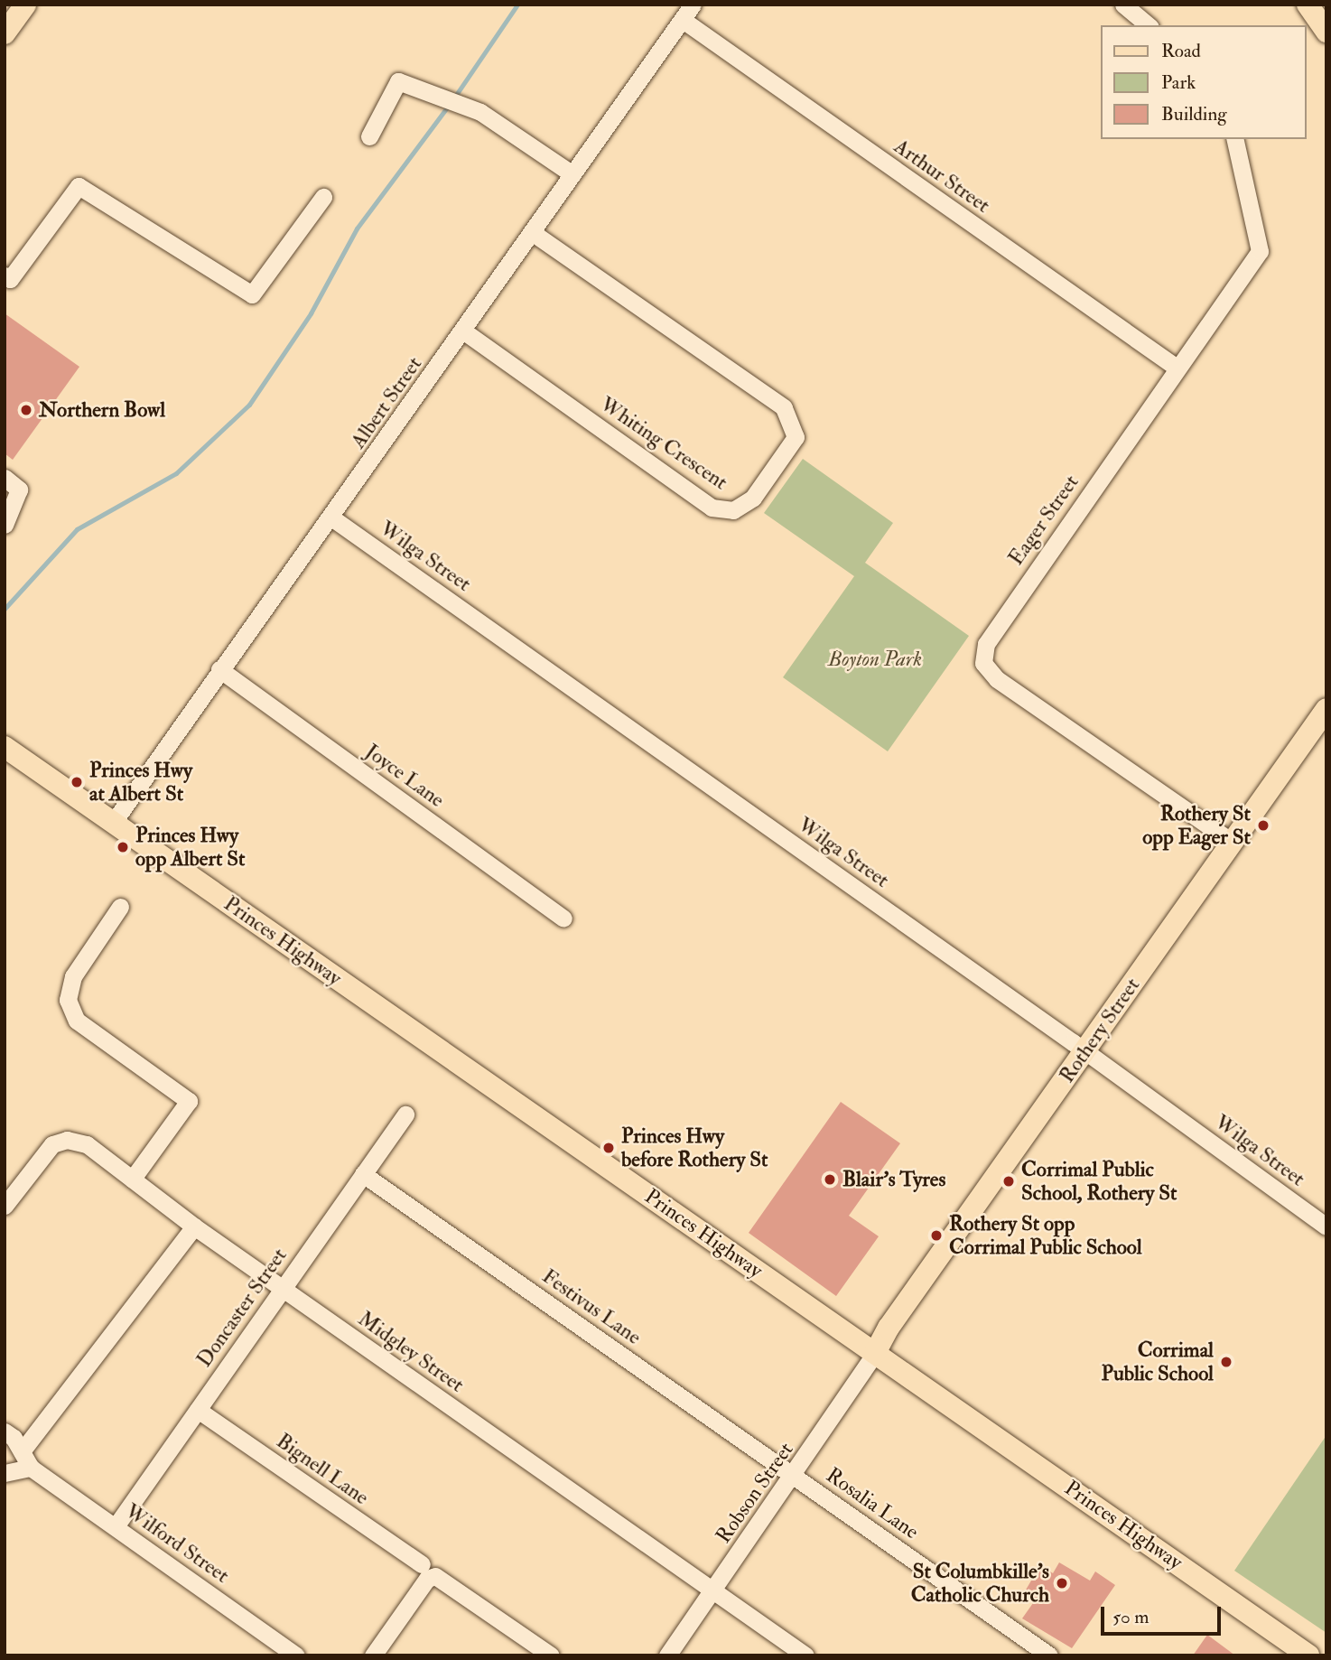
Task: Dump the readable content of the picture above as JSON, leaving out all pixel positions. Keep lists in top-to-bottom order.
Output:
{
  "streets": {
    "main road": ["Princes Highway", "Rothery Street"],
    "street": [
      "Arthur Street",
      "Albert Street",
      "Whiting Crescent",
      "Eager Street",
      "Wilga Street",
      "Joyce Lane",
      "Festivus Lane",
      "Doncaster Street",
      "Midgley Street",
      "Bignell Lane",
      "Robson Street",
      "Rosalia Lane",
      "Wilford Street"
    ]
  },
  "crossings": [
    ["Arthur Street", "Albert Street"],
    ["Arthur Street", "Eager Street"],
    ["Albert Street", "Whiting Crescent"],
    ["Albert Street", "Wilga Street"],
    ["Albert Street", "Joyce Lane"],
    ["Albert Street", "Princes Highway"],
    ["Eager Street", "Rothery Street"],
    ["Wilga Street", "Rothery Street"],
    ["Princes Highway", "Rothery Street"],
    ["Princes Highway", "Robson Street"],
    ["Rothery Street", "Robson Street"],
    ["Festivus Lane", "Doncaster Street"],
    ["Festivus Lane", "Robson Street"],
    ["Festivus Lane", "Rosalia Lane"],
    ["Doncaster Street", "Midgley Street"],
    ["Doncaster Street", "Bignell Lane"],
    ["Doncaster Street", "Wilford Street"],
    ["Midgley Street", "Robson Street"],
    ["Robson Street", "Rosalia Lane"]
  ],
  "parks": ["Boyton Park"],
  "places": [
    "Northern Bowl",
    "Princes Hwy at Albert St",
    "Rothery St opp Eager St",
    "Princes Hwy opp Albert St",
    "Princes Hwy before Rothery St",
    "Blair's Tyres",
    "Corrimal Public School, Rothery St",
    "Rothery St opp Corrimal Public School",
    "Corrimal Public School",
    "St Columbkille's Catholic Church"
  ],
  "legend": ["Road", "Park", "Building"],
  "scale_bar": "50 m"
}
